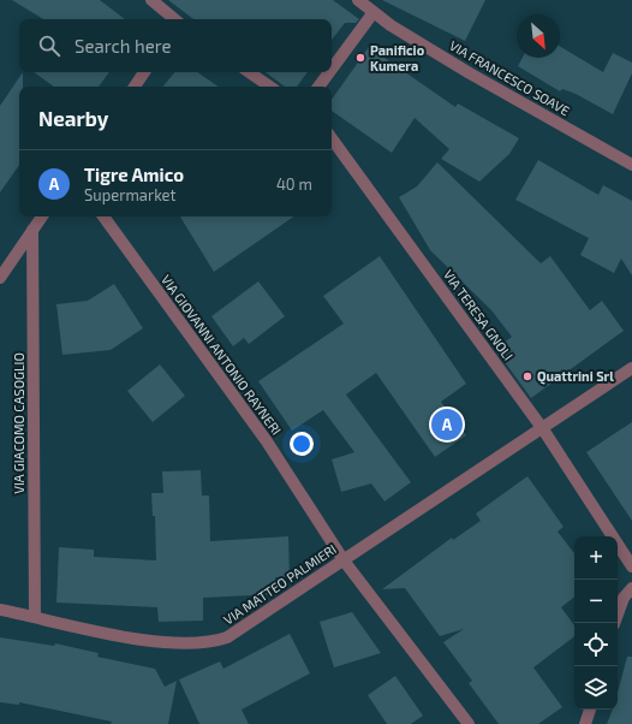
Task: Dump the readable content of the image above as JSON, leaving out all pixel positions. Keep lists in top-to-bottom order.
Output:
{
  "streets": {
    "street": [
      "VIA FRANCESCO SOAVE",
      "VIA TERESA GNOLI",
      "VIA GIOVANNI ANTONIO RAYNERI",
      "VIA GIACOMO CASOGLIO",
      "VIA MATTEO PALMIERI"
    ]
  },
  "crossings": [
    ["VIA TERESA GNOLI", "VIA MATTEO PALMIERI"],
    ["VIA GIOVANNI ANTONIO RAYNERI", "VIA MATTEO PALMIERI"],
    ["VIA GIACOMO CASOGLIO", "VIA MATTEO PALMIERI"]
  ],
  "places": ["Panificio Kumera", "Quattrini Srl"],
  "north": "bottom right",
  "page": {
    "search": "Search here",
    "heading": "Nearby",
    "list": [
      {
        "mark": "A",
        "name": "Tigre Amico",
        "note": "Supermarket",
        "value": "40 m"
      }
    ],
    "pins": "A",
    "map_buttons": ["+", "−"]
  }
}
